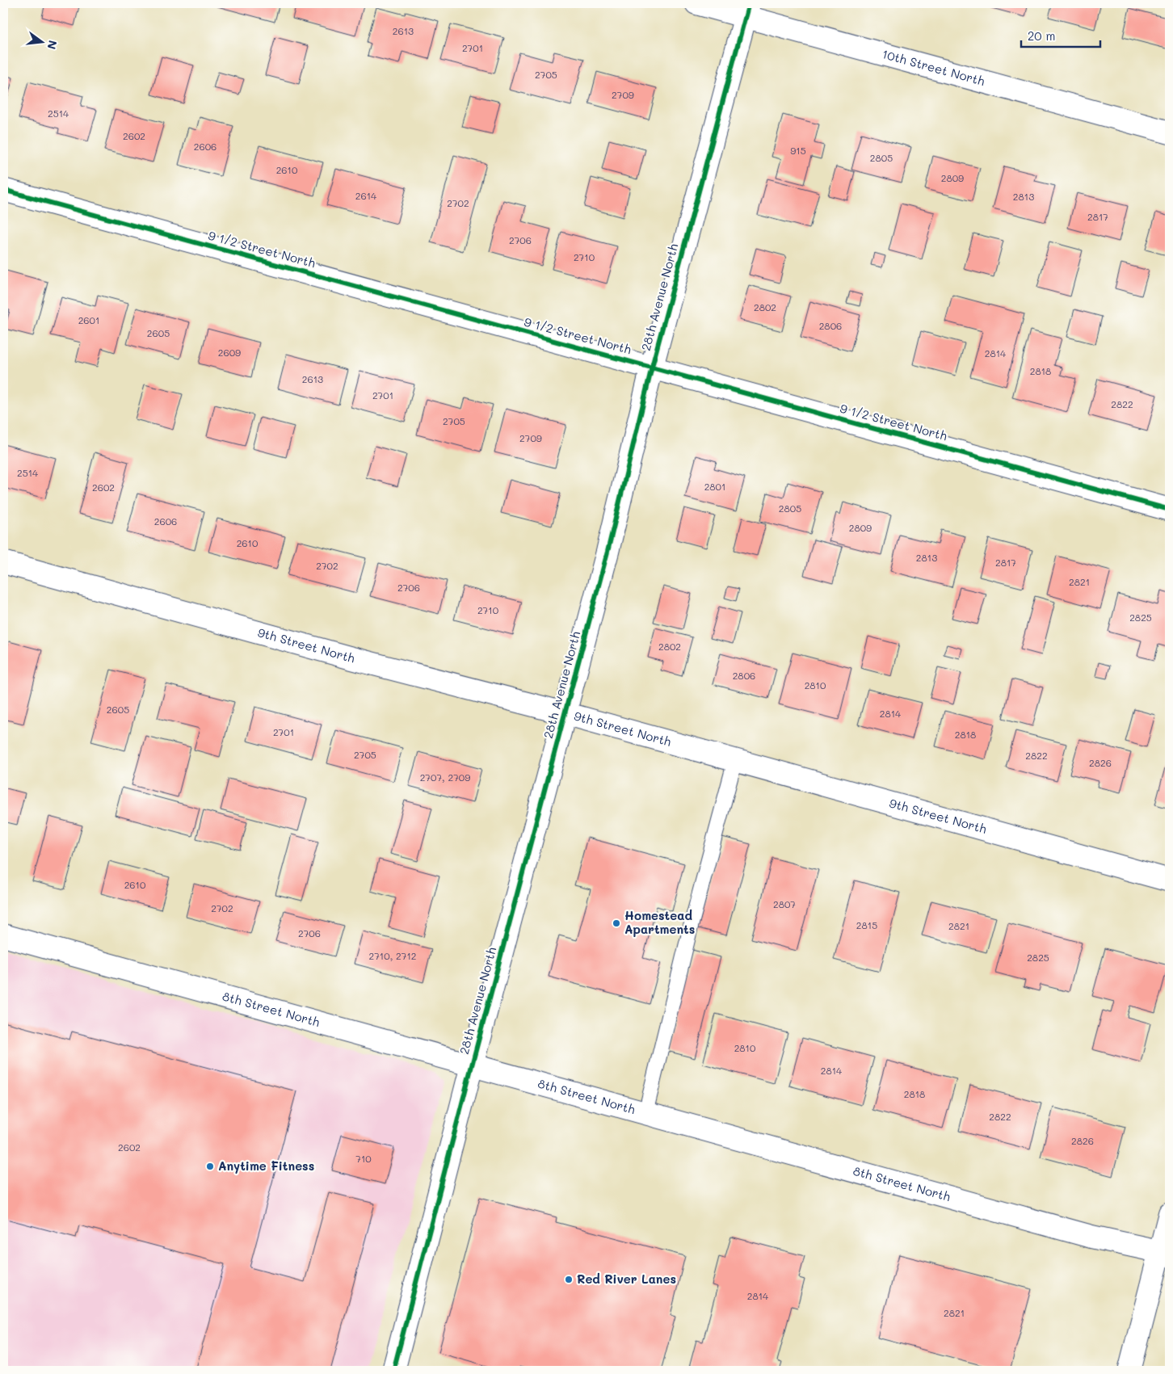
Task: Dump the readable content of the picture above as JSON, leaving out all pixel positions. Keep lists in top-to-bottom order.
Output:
{
  "streets": {
    "street": [
      "10th Street North",
      "9 1/2 Street North",
      "28th Avenue North",
      "9th Street North",
      "8th Street North"
    ]
  },
  "crossings": [
    ["10th Street North", "28th Avenue North"],
    ["9 1/2 Street North", "28th Avenue North"],
    ["28th Avenue North", "9th Street North"],
    ["28th Avenue North", "8th Street North"]
  ],
  "places": ["Homestead Apartments", "Anytime Fitness", "Red River Lanes"],
  "house_numbers": [
    "2613",
    "2701",
    "2705",
    "2709",
    "2514",
    "2602",
    "2606",
    "915",
    "2805",
    "2610",
    "2809",
    "2614",
    "2813",
    "2702",
    "2817",
    "2706",
    "2710",
    "2802",
    "2601",
    "2806",
    "2605",
    "2609",
    "2814",
    "2818",
    "2613",
    "2701",
    "2822",
    "2705",
    "2709",
    "2514",
    "2801",
    "2602",
    "2805",
    "2606",
    "2809",
    "2610",
    "2813",
    "2817",
    "2702",
    "2821",
    "2706",
    "2710",
    "2825",
    "2802",
    "2806",
    "2810",
    "2605",
    "2814",
    "2701",
    "2818",
    "2705",
    "2822",
    "2826",
    "2707, 2709",
    "2610",
    "2807",
    "2702",
    "2815",
    "2821",
    "2706",
    "2710, 2712",
    "2825",
    "2810",
    "2814",
    "2818",
    "2822",
    "2826",
    "2602",
    "710",
    "2814",
    "2821"
  ],
  "scale_bar": "20 m",
  "north": "right"
}
